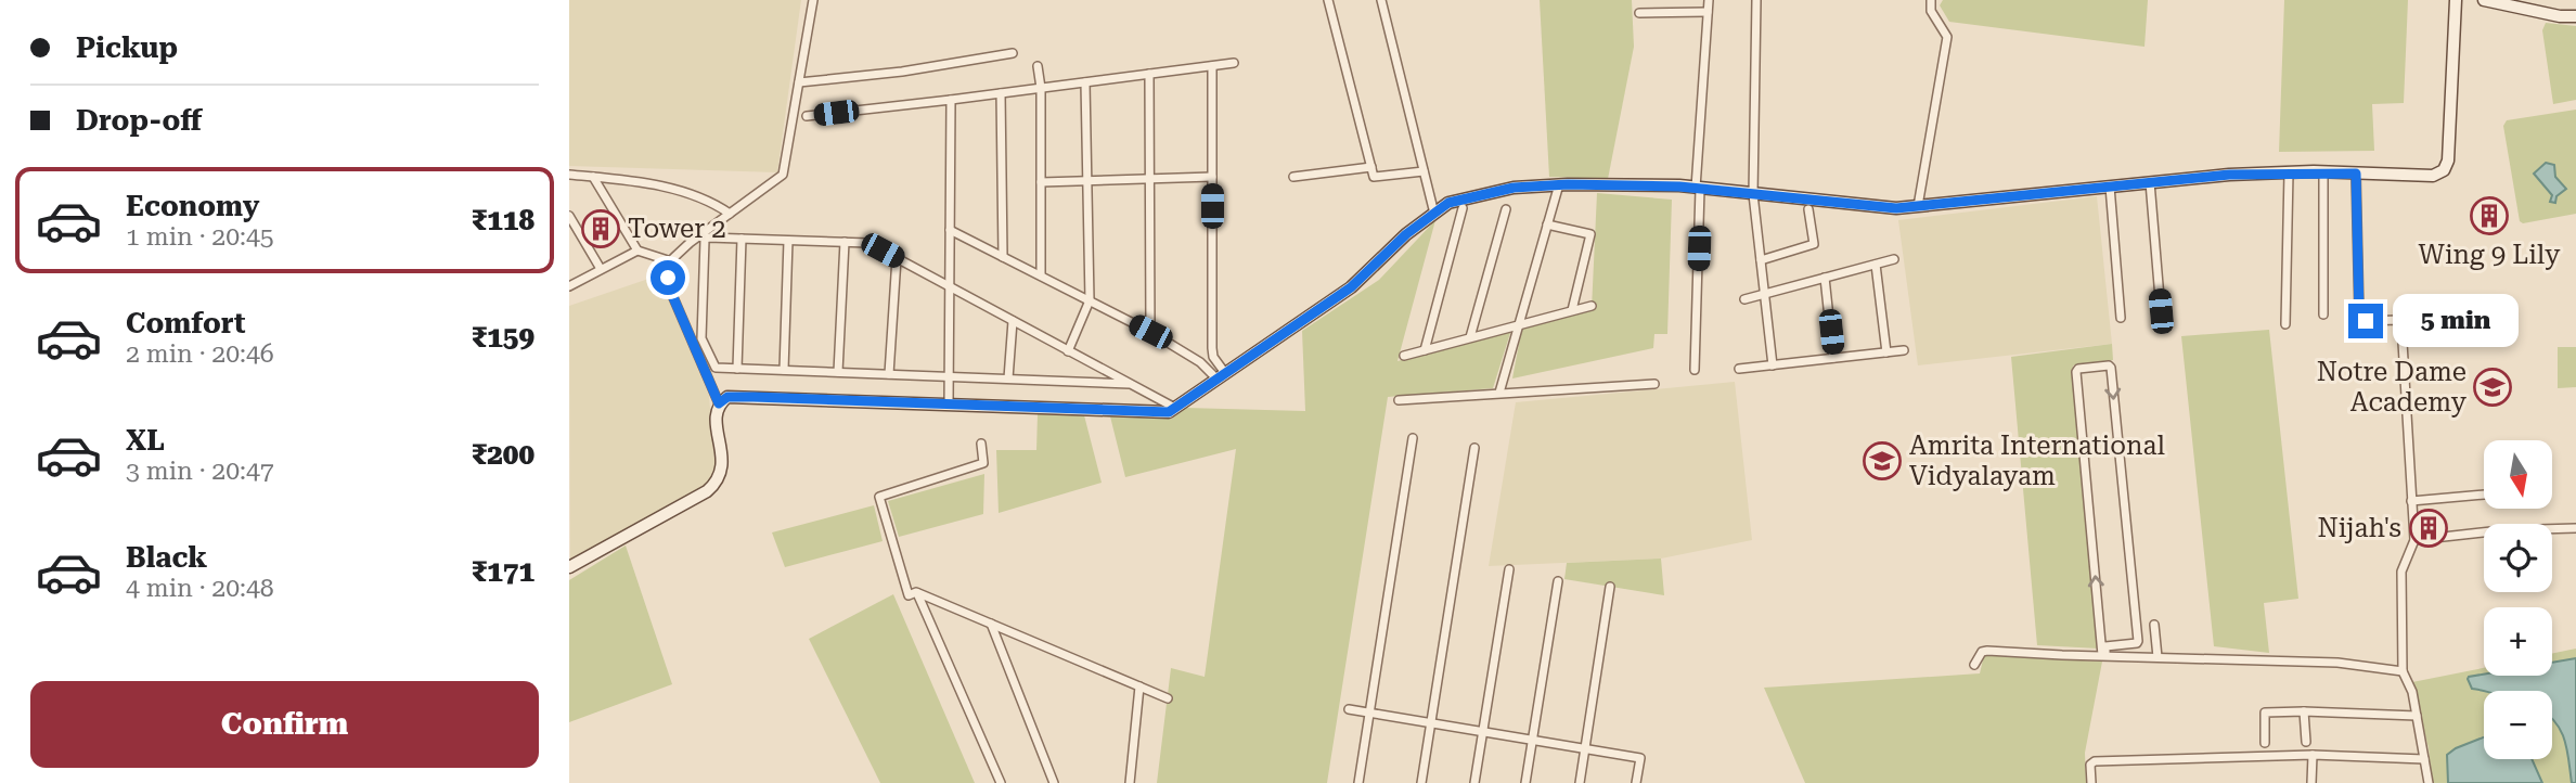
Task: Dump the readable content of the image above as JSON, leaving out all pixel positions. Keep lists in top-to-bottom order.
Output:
{
  "places": {
    "building": ["Wing 9 Lily", "Tower 2", "Nijah's"],
    "school or university": ["Notre Dame Academy", "Amrita International Vidyalayam"]
  },
  "north": "bottom",
  "page": {
    "banner": ["Pickup", "Drop-off"],
    "list": [
      {
        "name": "Economy",
        "note": "1 min · 20:45",
        "value": "₹118"
      },
      {
        "name": "Comfort",
        "note": "2 min · 20:46",
        "value": "₹159"
      },
      {
        "name": "XL",
        "note": "3 min · 20:47",
        "value": "₹200"
      },
      {
        "name": "Black",
        "note": "4 min · 20:48",
        "value": "₹171"
      }
    ],
    "bubble": "5 min",
    "map_buttons": ["+", "−"],
    "buttons": "Confirm"
  }
}
